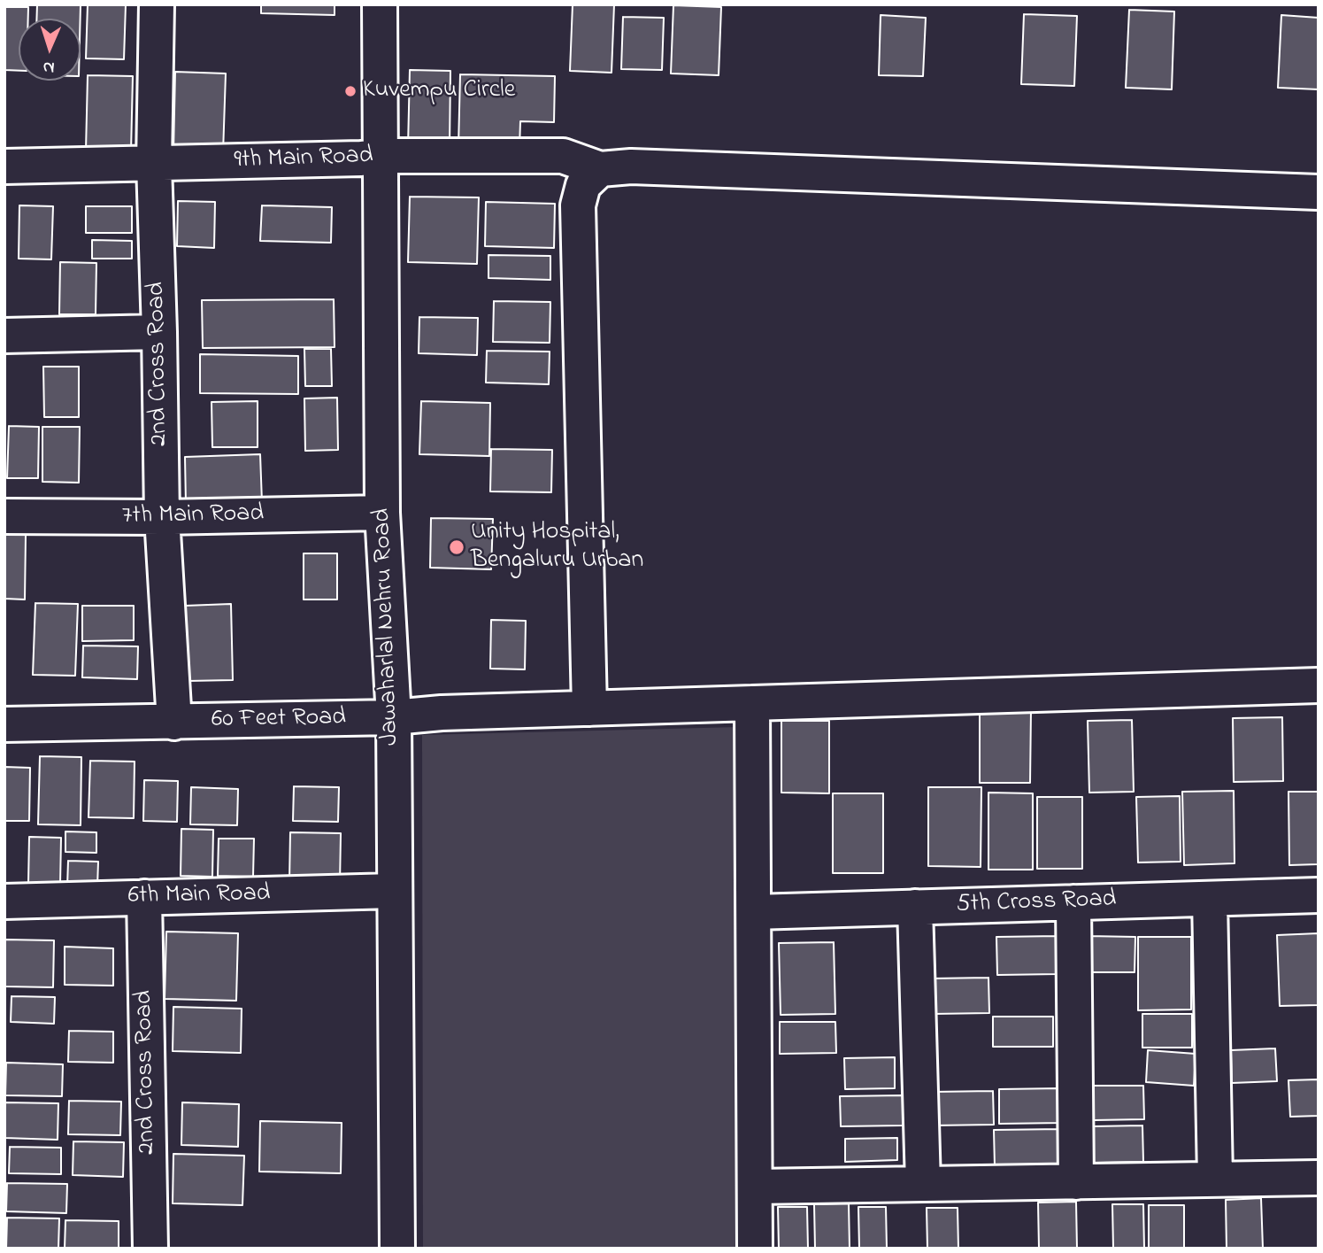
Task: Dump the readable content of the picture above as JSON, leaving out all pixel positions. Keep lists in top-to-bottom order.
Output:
{
  "streets": {
    "street": [
      "9th Main Road",
      "2nd Cross Road",
      "7th Main Road",
      "Jawaharlal Nehru Road",
      "60 Feet Road",
      "6th Main Road",
      "5th Cross Road"
    ]
  },
  "crossings": [
    ["9th Main Road", "2nd Cross Road"],
    ["9th Main Road", "Jawaharlal Nehru Road"],
    ["2nd Cross Road", "7th Main Road"],
    ["2nd Cross Road", "60 Feet Road"],
    ["2nd Cross Road", "6th Main Road"],
    ["7th Main Road", "Jawaharlal Nehru Road"],
    ["Jawaharlal Nehru Road", "60 Feet Road"],
    ["Jawaharlal Nehru Road", "6th Main Road"]
  ],
  "places": ["Kuvempu Circle", "Unity Hospital, Bengaluru Urban"],
  "north": "bottom"
}
